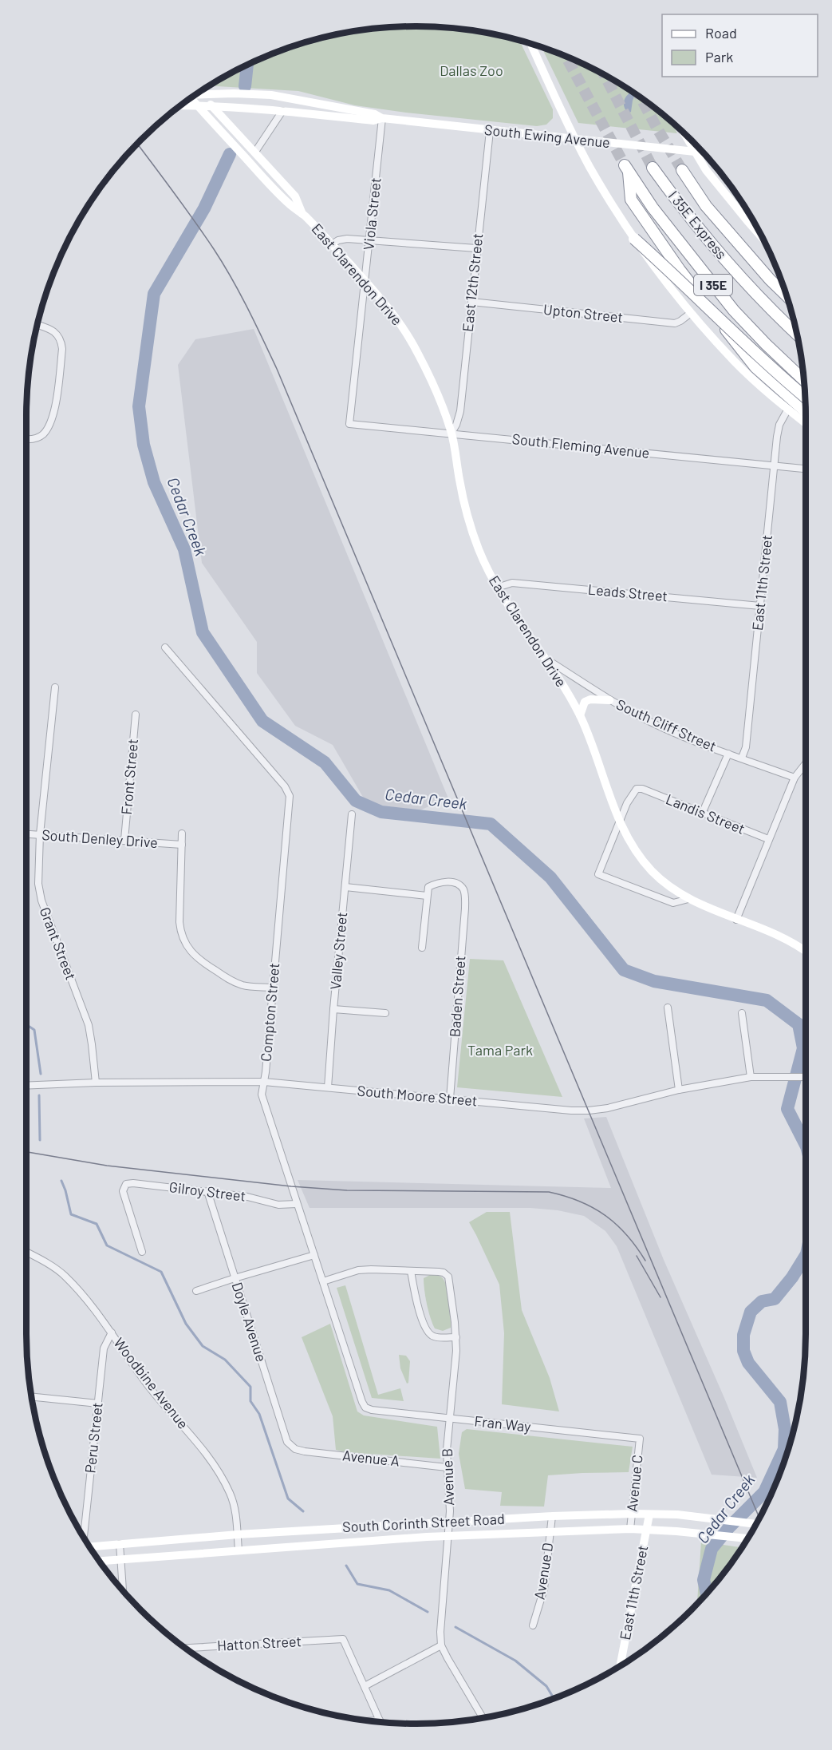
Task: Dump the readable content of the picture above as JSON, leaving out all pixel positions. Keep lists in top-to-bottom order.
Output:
{
  "streets": {
    "highway": ["I 35E Express", "I 35E"],
    "street": [
      "South Ewing Avenue",
      "Viola Street",
      "East Clarendon Drive",
      "East 12th Street",
      "Upton Street",
      "South Fleming Avenue",
      "East 11th Street",
      "Leads Street",
      "South Cliff Street",
      "Front Street",
      "Landis Street",
      "South Denley Drive",
      "Grant Street",
      "Valley Street",
      "Baden Street",
      "Compton Street",
      "South Moore Street",
      "Gilroy Street",
      "Doyle Avenue",
      "Woodbine Avenue",
      "Fran Way",
      "Peru Street",
      "Avenue A",
      "Avenue B",
      "Avenue C",
      "South Corinth Street Road",
      "Avenue D",
      "Hatton Street"
    ]
  },
  "crossings": [
    ["South Ewing Avenue", "Viola Street"],
    ["South Ewing Avenue", "East Clarendon Drive"],
    ["South Ewing Avenue", "East 12th Street"],
    ["Viola Street", "East Clarendon Drive"],
    ["Viola Street", "South Fleming Avenue"],
    ["East Clarendon Drive", "East 12th Street"],
    ["East Clarendon Drive", "South Fleming Avenue"],
    ["East Clarendon Drive", "Leads Street"],
    ["East Clarendon Drive", "South Cliff Street"],
    ["East Clarendon Drive", "Landis Street"],
    ["East 12th Street", "Upton Street"],
    ["East 12th Street", "South Fleming Avenue"],
    ["South Fleming Avenue", "East 11th Street"],
    ["East 11th Street", "Leads Street"],
    ["East 11th Street", "South Cliff Street"],
    ["East 11th Street", "South Corinth Street Road"],
    ["Front Street", "South Denley Drive"],
    ["South Denley Drive", "Grant Street"],
    ["Grant Street", "South Moore Street"],
    ["Valley Street", "South Moore Street"],
    ["Baden Street", "South Moore Street"],
    ["Compton Street", "South Moore Street"],
    ["Compton Street", "Gilroy Street"],
    ["Compton Street", "Fran Way"],
    ["Gilroy Street", "Doyle Avenue"],
    ["Doyle Avenue", "Avenue A"],
    ["Woodbine Avenue", "Peru Street"],
    ["Woodbine Avenue", "South Corinth Street Road"],
    ["Fran Way", "Avenue B"],
    ["Fran Way", "Avenue C"],
    ["Avenue A", "Avenue B"],
    ["Avenue B", "South Corinth Street Road"],
    ["Avenue C", "South Corinth Street Road"],
    ["South Corinth Street Road", "Avenue D"]
  ],
  "water": ["Cedar Creek"],
  "parks": ["Dallas Zoo", "Tama Park"],
  "legend": ["Road", "Park"]
}
